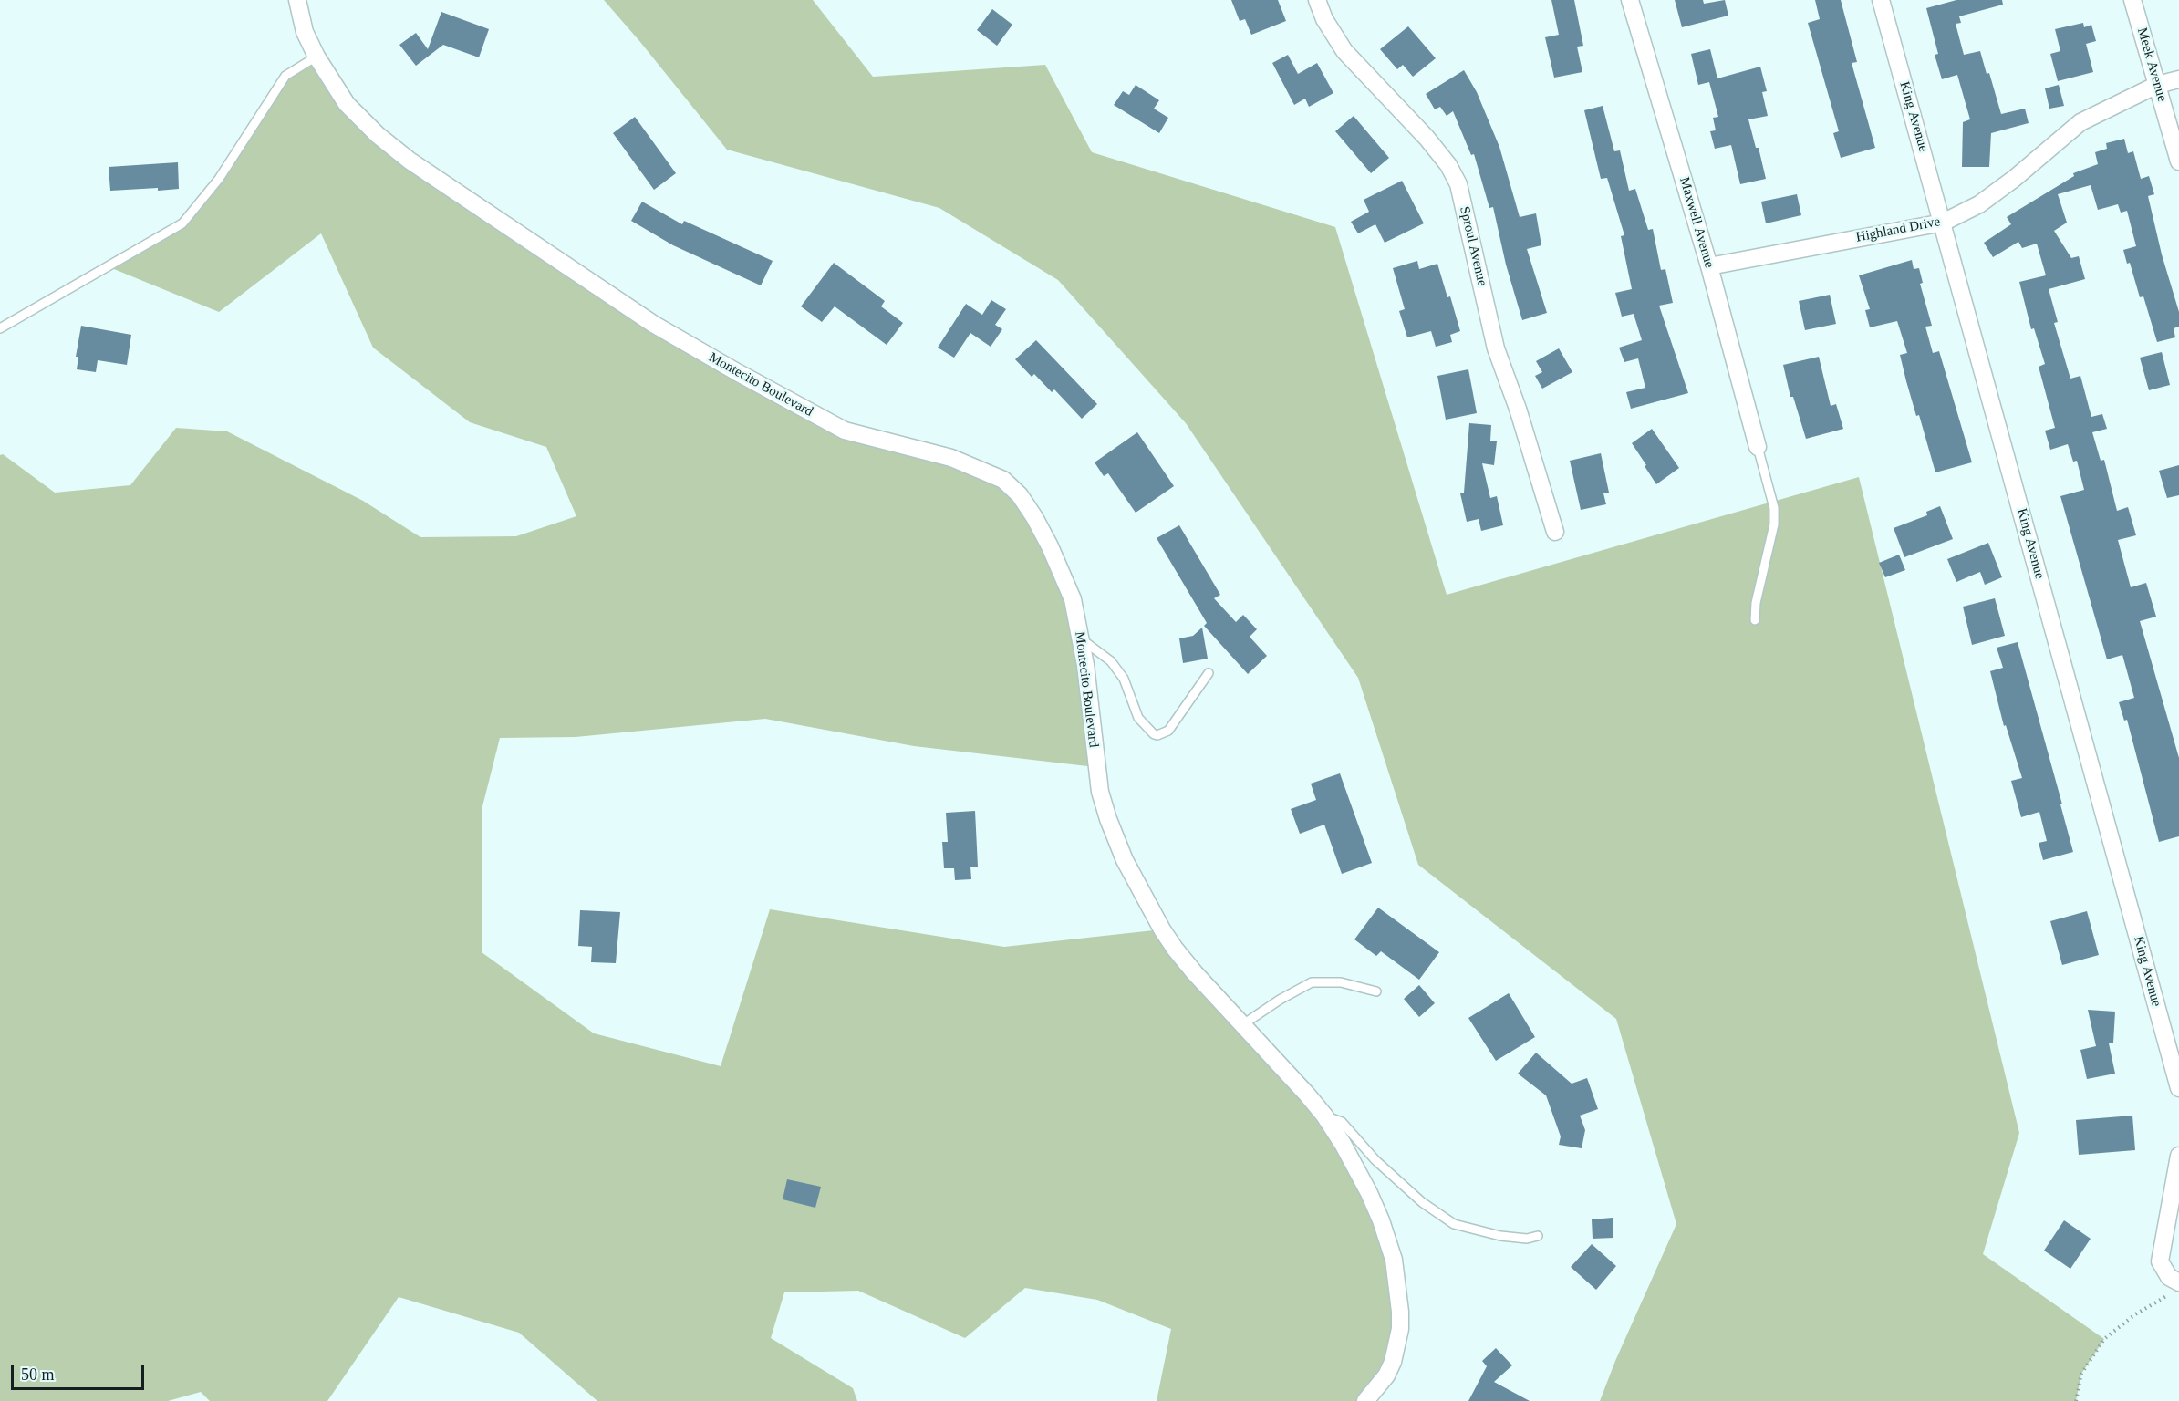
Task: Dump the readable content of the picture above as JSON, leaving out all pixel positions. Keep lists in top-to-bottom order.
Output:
{
  "streets": {
    "street": [
      "Meek Avenue",
      "King Avenue",
      "Maxwell Avenue",
      "Highland Drive",
      "Sproul Avenue",
      "Montecito Boulevard"
    ]
  },
  "crossings": [
    ["Meek Avenue", "Highland Drive"],
    ["King Avenue", "Highland Drive"],
    ["Maxwell Avenue", "Highland Drive"]
  ],
  "scale_bar": "50 m"
}
